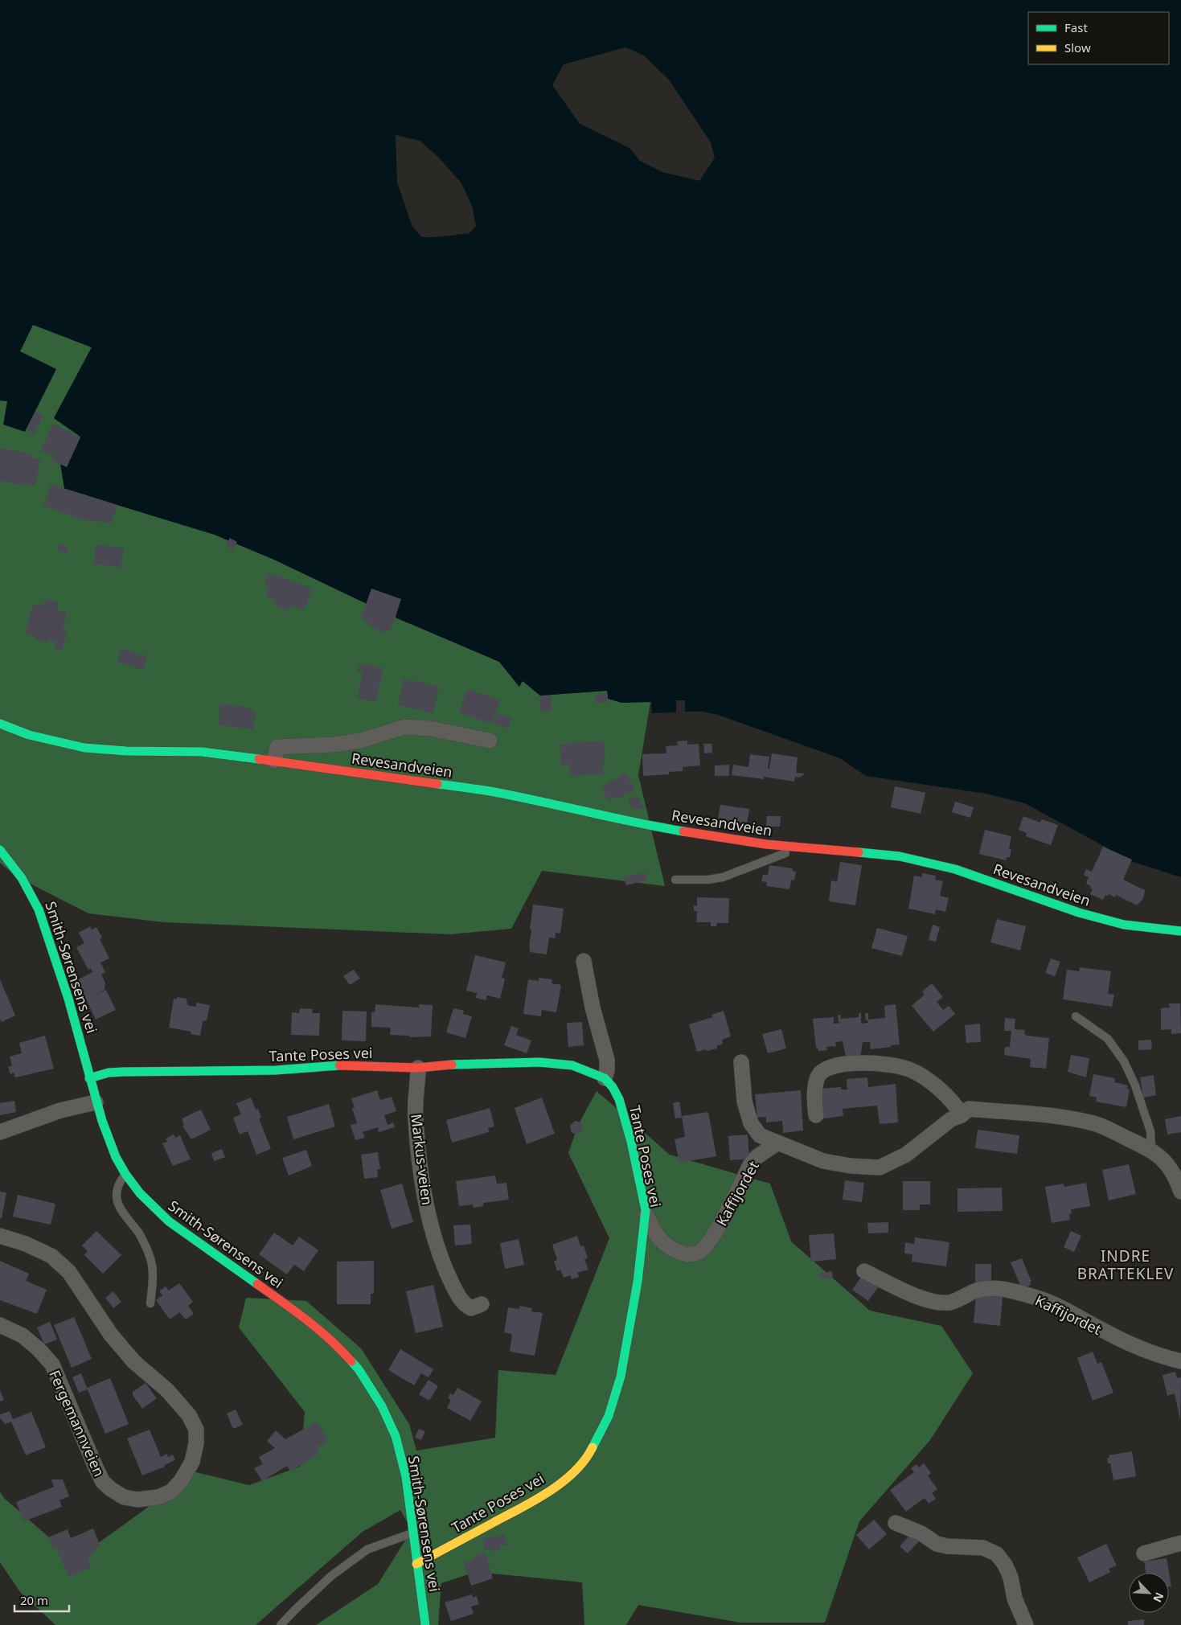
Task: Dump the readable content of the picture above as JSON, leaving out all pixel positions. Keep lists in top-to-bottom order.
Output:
{
  "streets": {
    "main road": ["Revesandveien", "Smith-Sørensens vei", "Tante Poses vei"],
    "street": ["Markus-veien", "Kaffijordet", "Fergemannveien"]
  },
  "crossings": [
    ["Smith-Sørensens vei", "Tante Poses vei"],
    ["Tante Poses vei", "Markus-veien"],
    ["Tante Poses vei", "Kaffijordet"]
  ],
  "districts": ["INDRE BRATTEKLEV"],
  "legend": ["Fast", "Slow"],
  "scale_bar": "20 m",
  "north": "bottom right"
}
